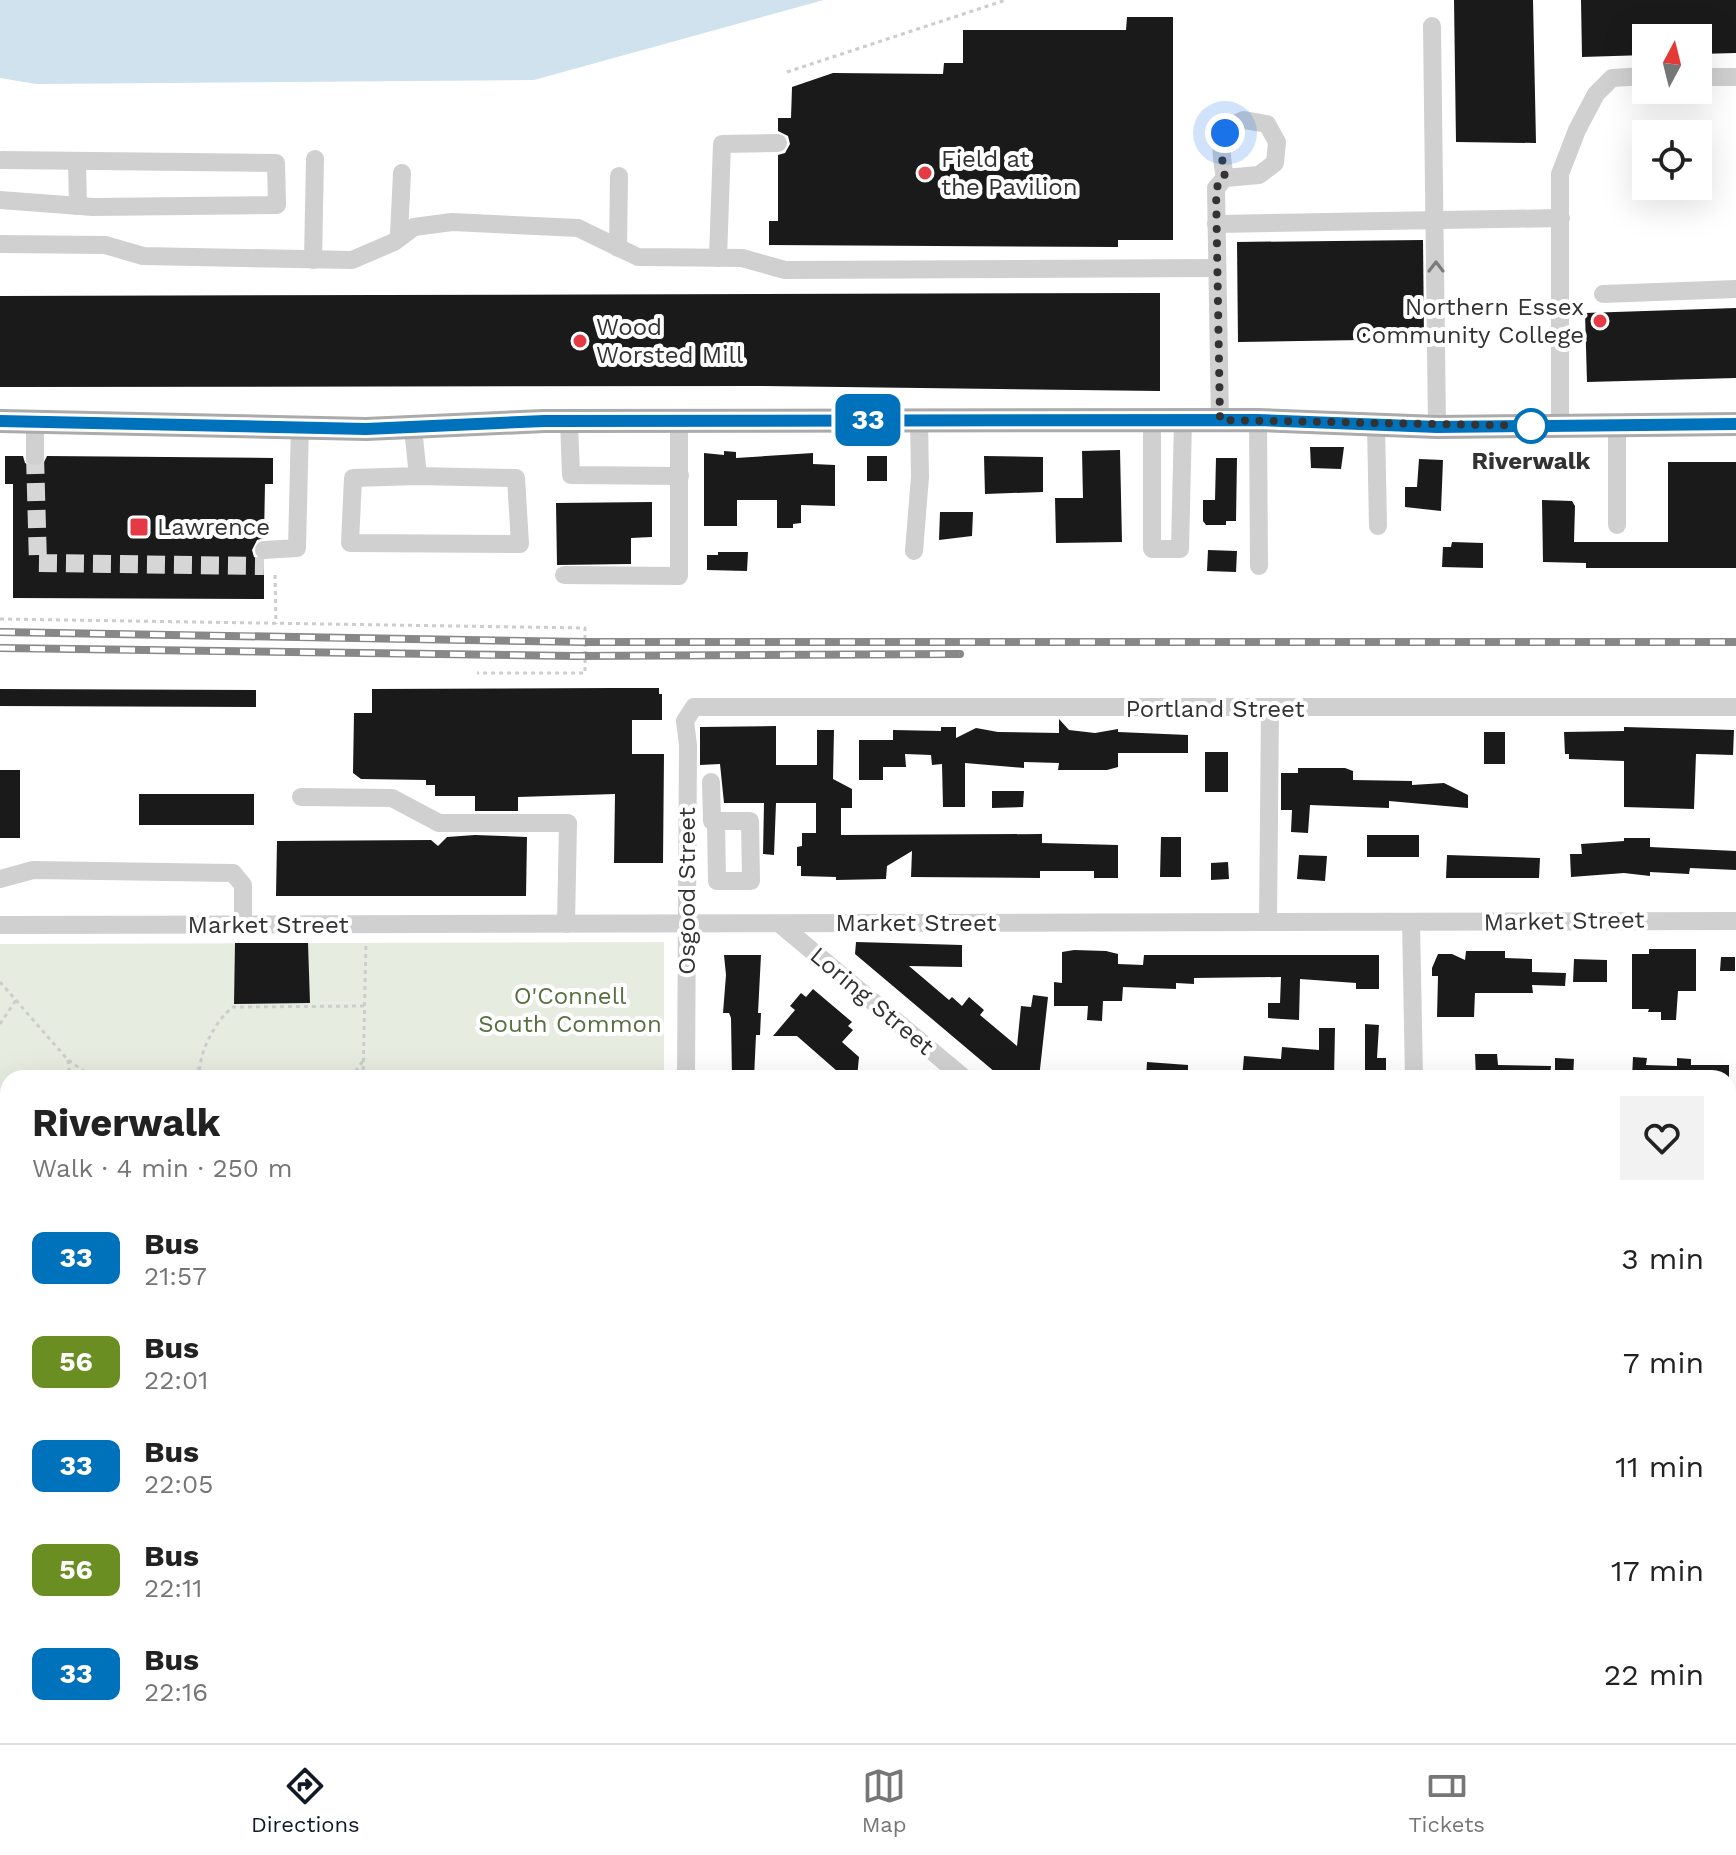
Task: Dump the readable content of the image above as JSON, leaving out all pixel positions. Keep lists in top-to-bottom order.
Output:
{
  "streets": {
    "street": [
      "Portland Street",
      "Osgood Street",
      "Market Street",
      "Loring Street"
    ]
  },
  "crossings": [
    ["Portland Street", "Osgood Street"],
    ["Osgood Street", "Market Street"],
    ["Market Street", "Loring Street"]
  ],
  "parks": ["O'Connell South Common"],
  "places": {
    "other": [
      "Field at the Pavilion",
      "Northern Essex Community College",
      "Wood Worsted Mill",
      "Riverwalk"
    ],
    "transit": ["Lawrence"]
  },
  "lines": ["bus line 33"],
  "north": "top",
  "page": {
    "on_map": "33",
    "heading": ["Riverwalk", "Walk · 4 min · 250 m"],
    "list": [
      {
        "mark": "33",
        "name": "Bus",
        "note": "21:57",
        "value": "3 min"
      },
      {
        "mark": "56",
        "name": "Bus",
        "note": "22:01",
        "value": "7 min"
      },
      {
        "mark": "33",
        "name": "Bus",
        "note": "22:05",
        "value": "11 min"
      },
      {
        "mark": "56",
        "name": "Bus",
        "note": "22:11",
        "value": "17 min"
      },
      {
        "mark": "33",
        "name": "Bus",
        "note": "22:16",
        "value": "22 min"
      }
    ],
    "tabs": ["Directions", "Map", "Tickets"]
  }
}
